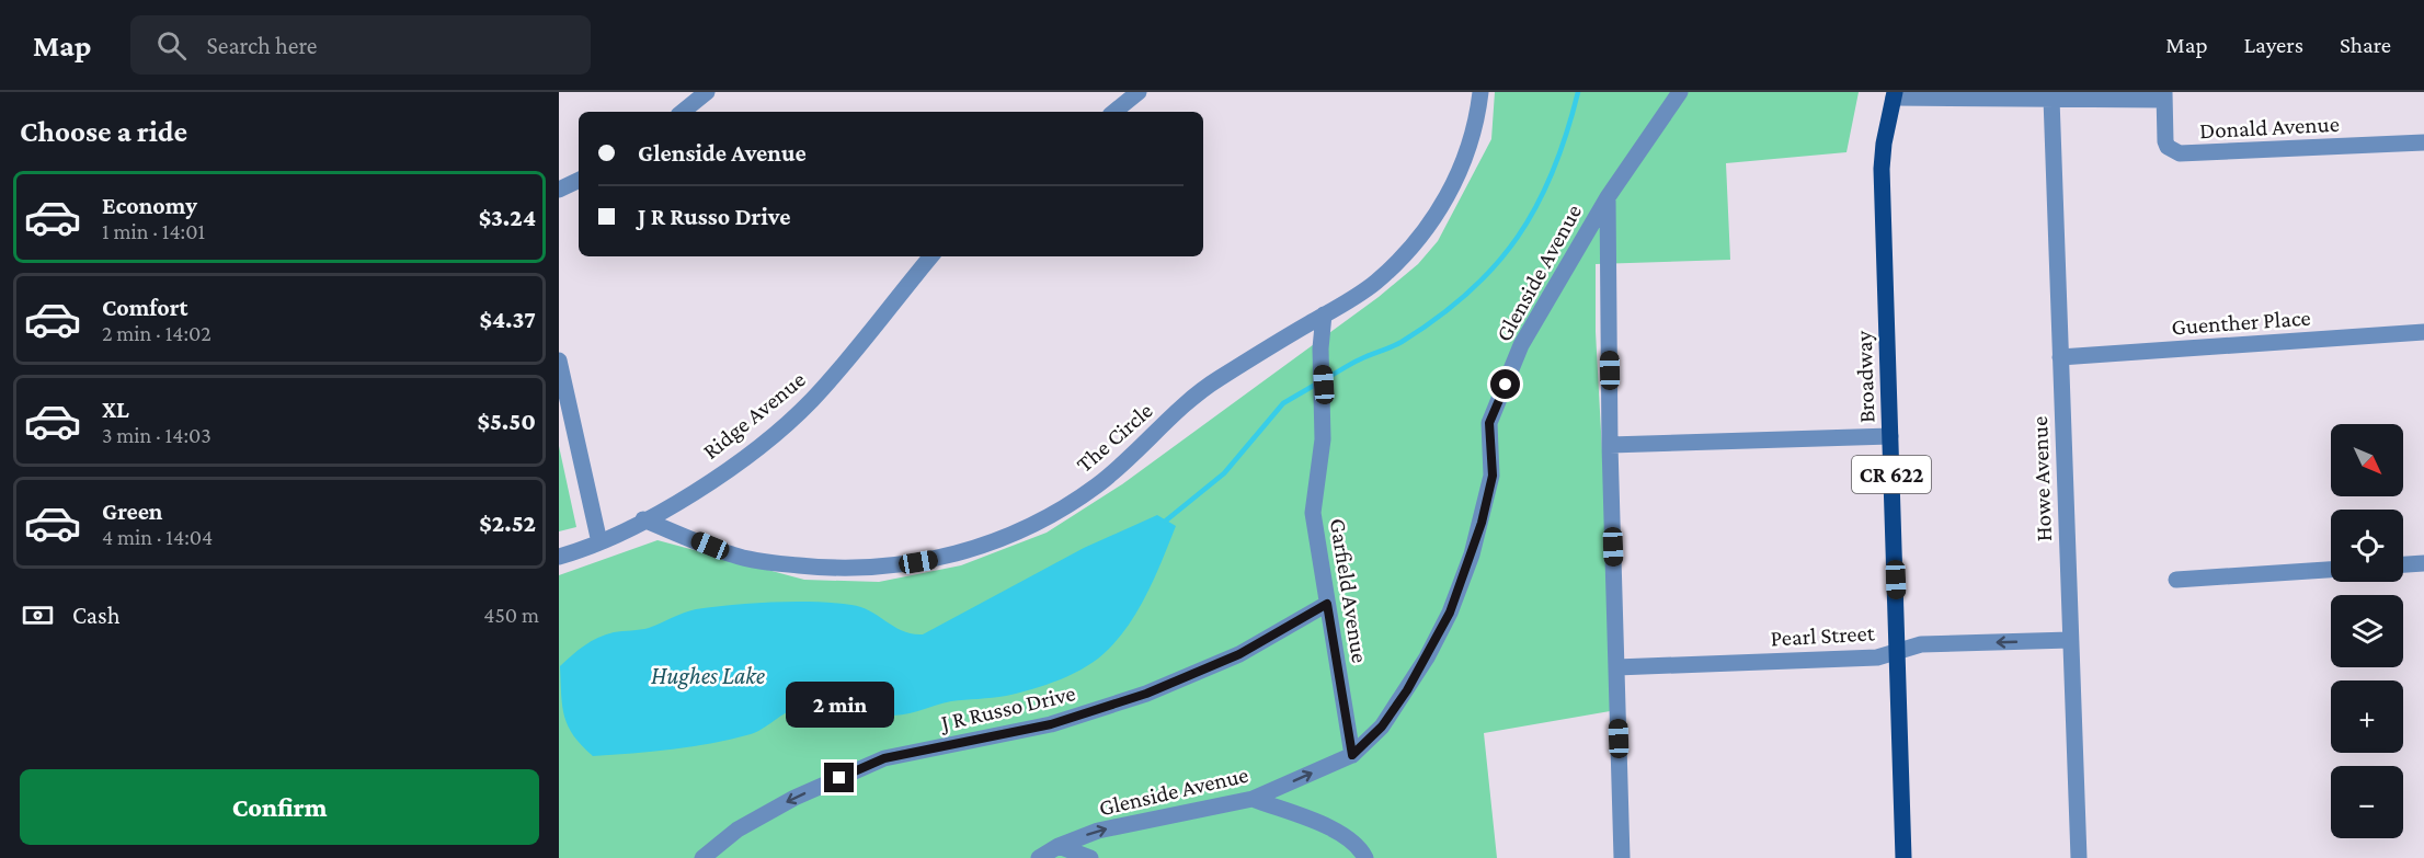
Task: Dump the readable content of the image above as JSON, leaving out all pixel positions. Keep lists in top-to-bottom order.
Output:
{
  "streets": {
    "main road": ["Broadway", "CR 622"],
    "street": [
      "Donald Avenue",
      "Glenside Avenue",
      "Guenther Place",
      "Ridge Avenue",
      "The Circle",
      "Howe Avenue",
      "Garfield Avenue",
      "Pearl Street",
      "J R Russo Drive"
    ]
  },
  "crossings": [
    ["Glenside Avenue", "Garfield Avenue"],
    ["Guenther Place", "Howe Avenue"],
    ["Broadway", "Pearl Street"],
    ["Ridge Avenue", "The Circle"],
    ["The Circle", "Garfield Avenue"],
    ["Howe Avenue", "Pearl Street"],
    ["Garfield Avenue", "J R Russo Drive"]
  ],
  "one_way": ["Pearl Street", "J R Russo Drive"],
  "water": ["Hughes Lake"],
  "north": "bottom right",
  "page": {
    "header": "Map",
    "search": "Search here",
    "nav": ["Map", "Layers", "Share"],
    "heading": "Choose a ride",
    "banner": ["Glenside Avenue", "J R Russo Drive"],
    "list": [
      {
        "name": "Economy",
        "note": "1 min · 14:01",
        "value": "$3.24"
      },
      {
        "name": "Comfort",
        "note": "2 min · 14:02",
        "value": "$4.37"
      },
      {
        "name": "XL",
        "note": "3 min · 14:03",
        "value": "$5.50"
      },
      {
        "name": "Green",
        "note": "4 min · 14:04",
        "value": "$2.52"
      }
    ],
    "map_buttons": ["+", "−"],
    "pay": ["Cash", "450 m"],
    "bubble": "2 min",
    "buttons": "Confirm"
  }
}
